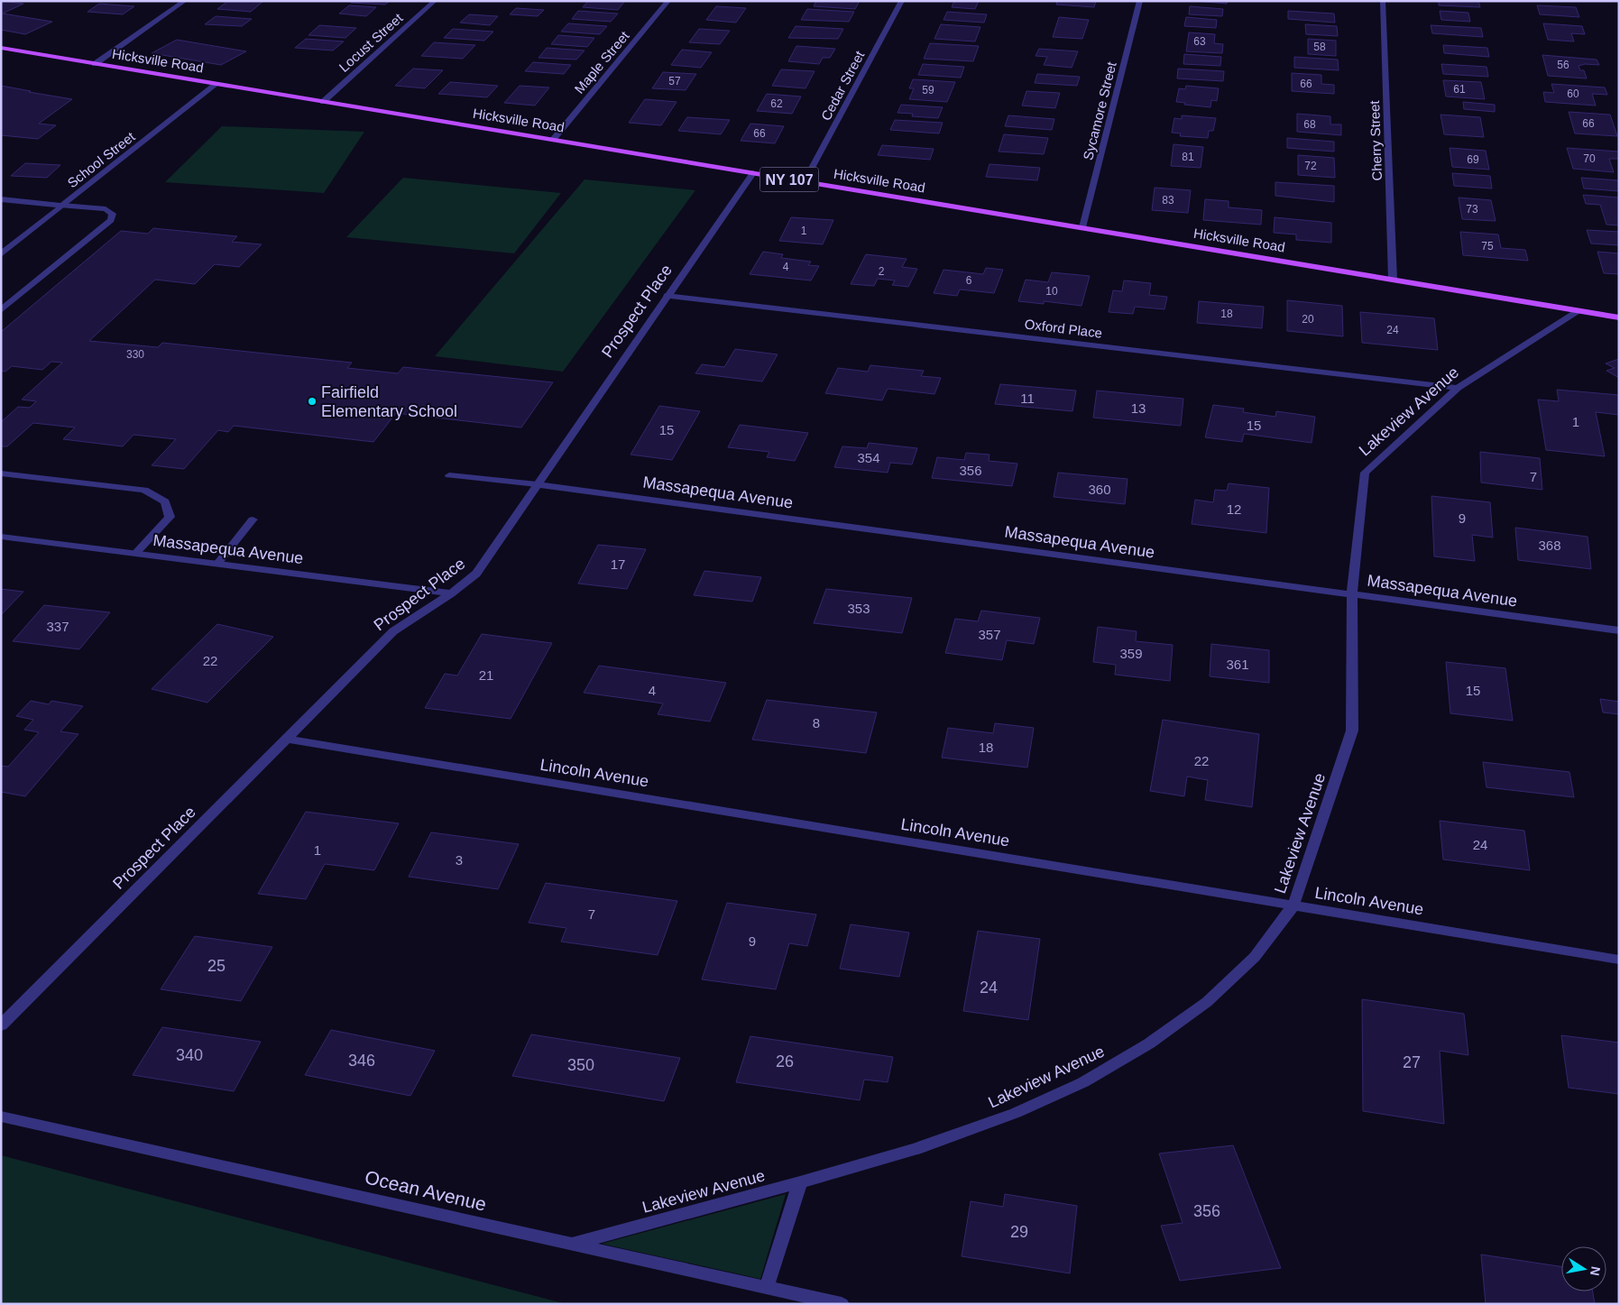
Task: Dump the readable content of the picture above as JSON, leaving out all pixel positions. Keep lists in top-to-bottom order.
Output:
{
  "streets": {
    "main road": ["Hicksville Road", "NY 107"],
    "street": [
      "Locust Street",
      "Maple Street",
      "Cedar Street",
      "Sycamore Street",
      "Cherry Street",
      "School Street",
      "Prospect Place",
      "Oxford Place",
      "Lakeview Avenue",
      "Massapequa Avenue",
      "Lincoln Avenue",
      "Ocean Avenue"
    ]
  },
  "crossings": [
    ["Locust Street", "Hicksville Road"],
    ["Hicksville Road", "Maple Street"],
    ["Hicksville Road", "Cedar Street"],
    ["Hicksville Road", "Sycamore Street"],
    ["Hicksville Road", "Cherry Street"],
    ["Hicksville Road", "School Street"],
    ["Hicksville Road", "Prospect Place"],
    ["Hicksville Road", "Lakeview Avenue"],
    ["Prospect Place", "Oxford Place"],
    ["Prospect Place", "Massapequa Avenue"],
    ["Prospect Place", "Lincoln Avenue"],
    ["Oxford Place", "Lakeview Avenue"],
    ["Lakeview Avenue", "Massapequa Avenue"],
    ["Lakeview Avenue", "Lincoln Avenue"],
    ["Lakeview Avenue", "Ocean Avenue"]
  ],
  "places": ["Fairfield Elementary School"],
  "house_numbers": [
    "63",
    "58",
    "56",
    "57",
    "66",
    "61",
    "59",
    "60",
    "62",
    "66",
    "68",
    "66",
    "81",
    "70",
    "69",
    "72",
    "83",
    "73",
    "1",
    "75",
    "4",
    "2",
    "6",
    "10",
    "18",
    "20",
    "24",
    "330",
    "11",
    "13",
    "1",
    "15",
    "15",
    "354",
    "356",
    "7",
    "360",
    "12",
    "9",
    "368",
    "17",
    "353",
    "337",
    "357",
    "359",
    "22",
    "361",
    "21",
    "4",
    "15",
    "8",
    "18",
    "22",
    "24",
    "1",
    "3",
    "7",
    "9",
    "25",
    "24",
    "340",
    "346",
    "26",
    "27",
    "350",
    "356",
    "29"
  ],
  "north": "right"
}
